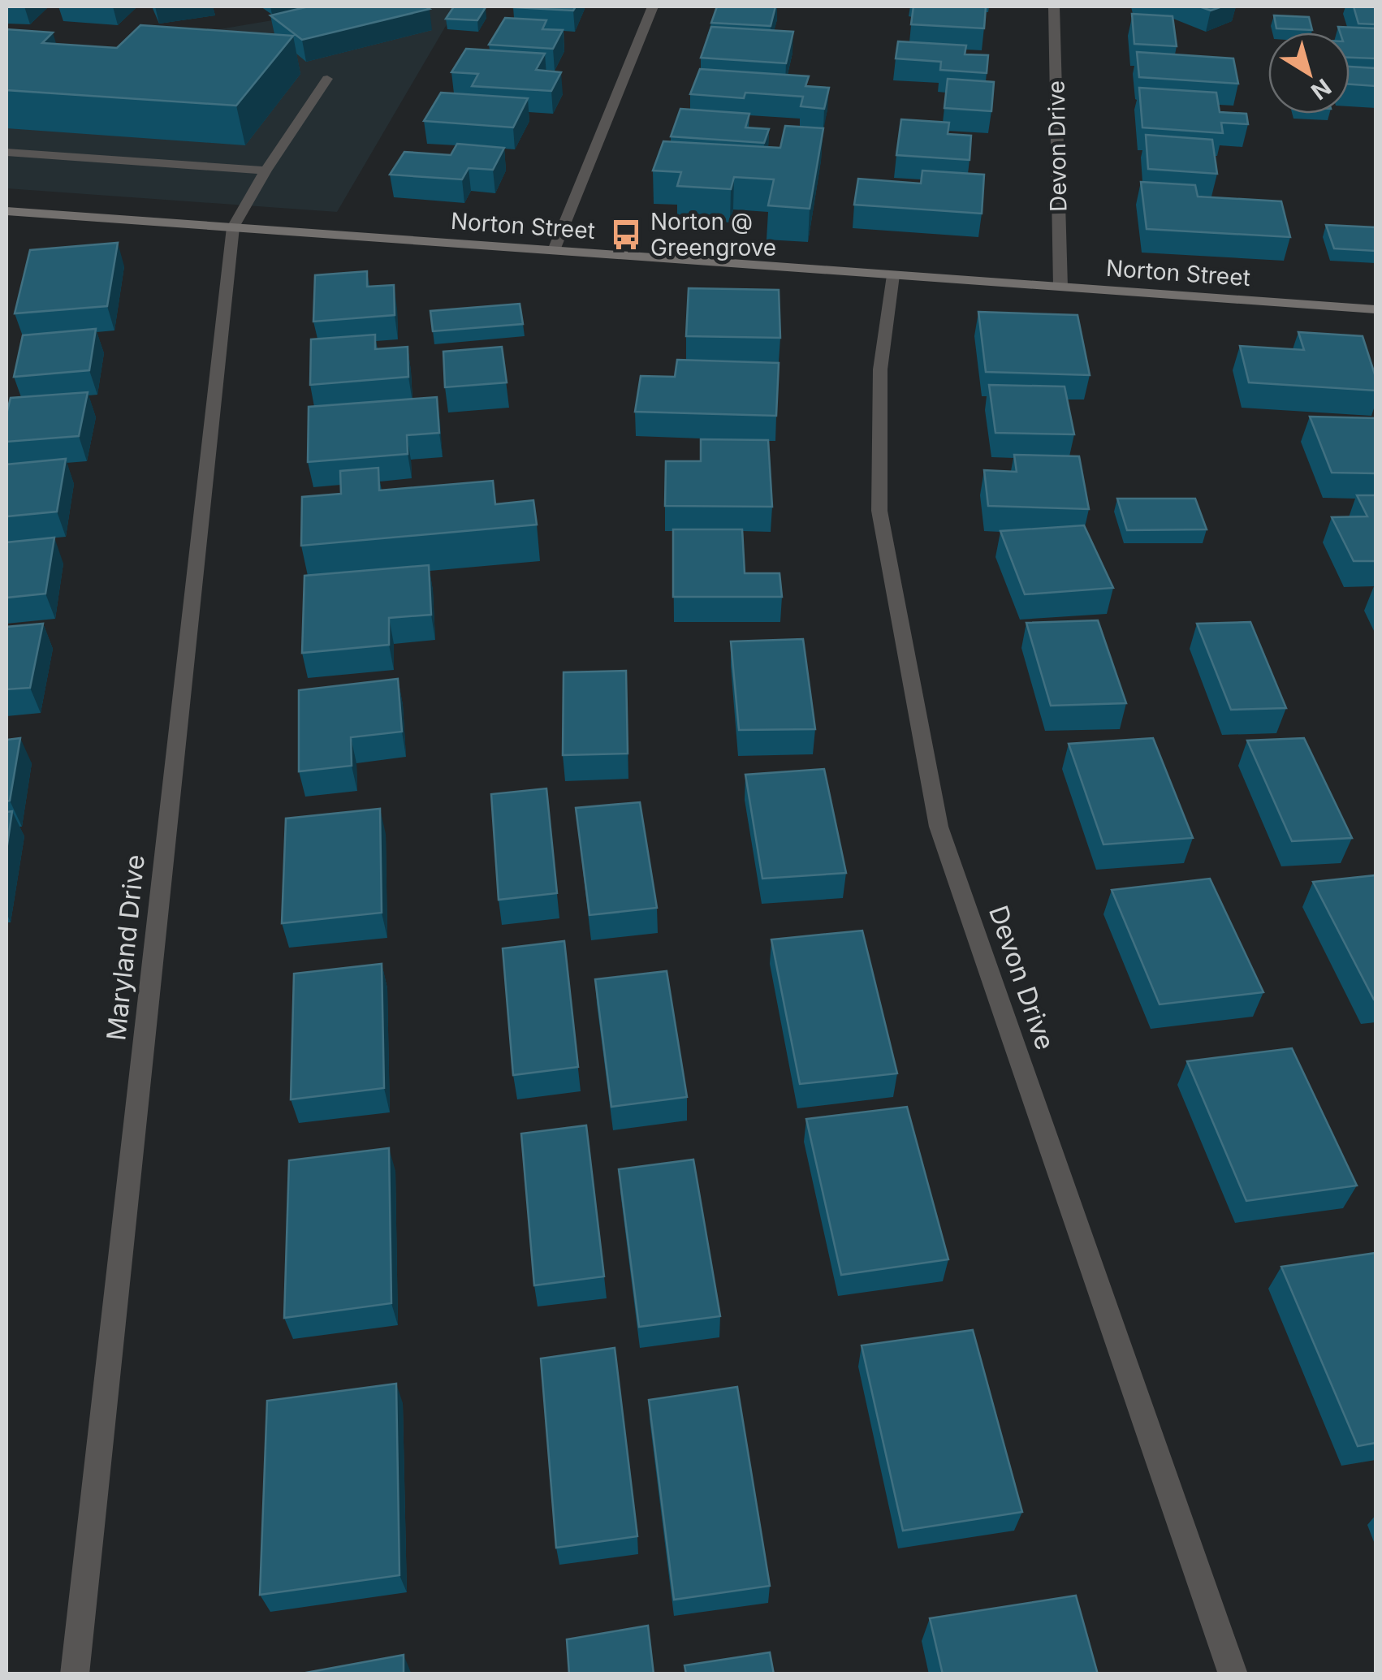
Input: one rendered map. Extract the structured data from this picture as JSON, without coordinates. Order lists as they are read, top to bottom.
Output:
{
  "streets": {
    "street": ["Devon Drive", "Norton Street", "Maryland Drive"]
  },
  "crossings": [
    ["Devon Drive", "Norton Street"],
    ["Norton Street", "Maryland Drive"]
  ],
  "places": {
    "bus stop": ["Norton @ Greengrove"]
  },
  "north": "bottom right"
}
